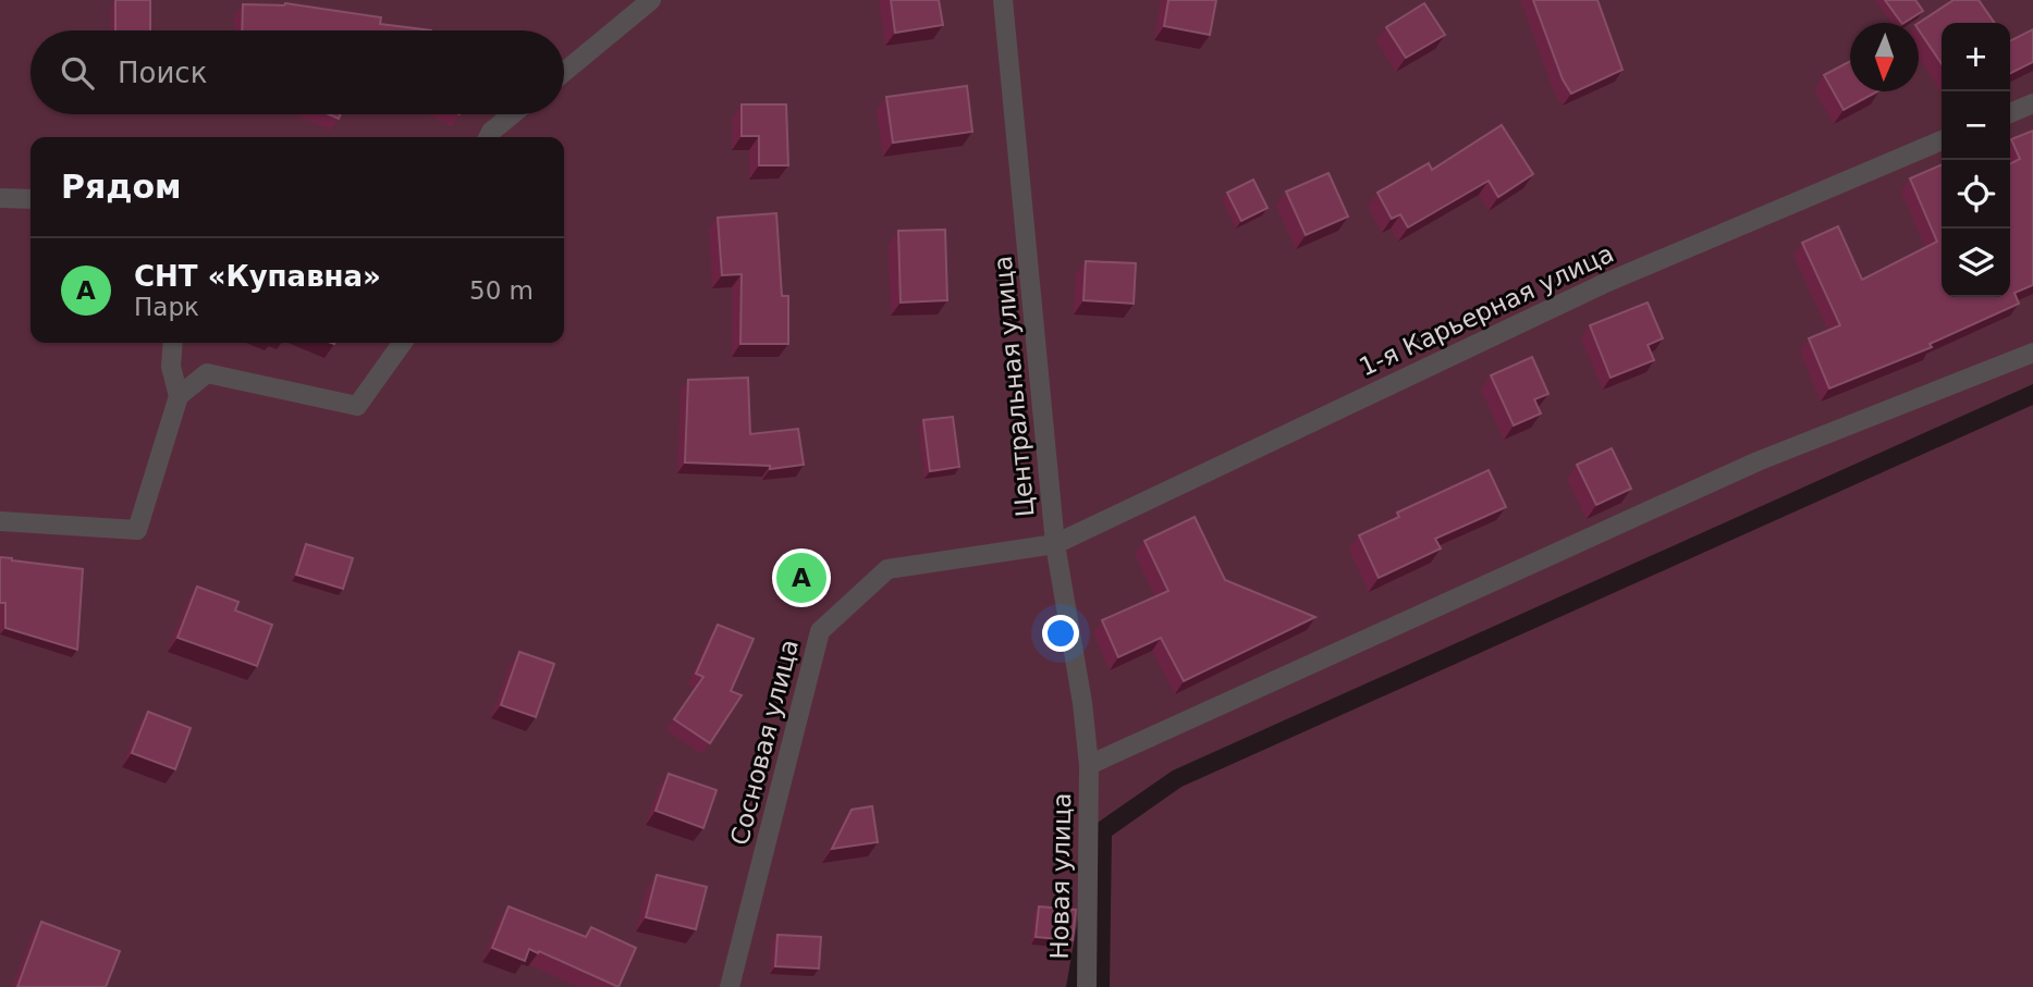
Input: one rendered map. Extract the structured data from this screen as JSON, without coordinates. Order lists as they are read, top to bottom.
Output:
{
  "streets": {
    "street": [
      "1-я Карьерная улица",
      "Центральная улица",
      "Сосновая улица",
      "Новая улица"
    ]
  },
  "crossings": [
    ["1-я Карьерная улица", "Центральная улица"],
    ["1-я Карьерная улица", "Сосновая улица"],
    ["Центральная улица", "Сосновая улица"],
    ["Центральная улица", "Новая улица"]
  ],
  "north": "bottom",
  "page": {
    "map_buttons": ["+", "−"],
    "search": "Поиск",
    "heading": "Рядом",
    "list": [
      {
        "mark": "A",
        "name": "СНТ «Купавна»",
        "note": "Парк",
        "value": "50 m"
      }
    ],
    "pins": "A"
  }
}
